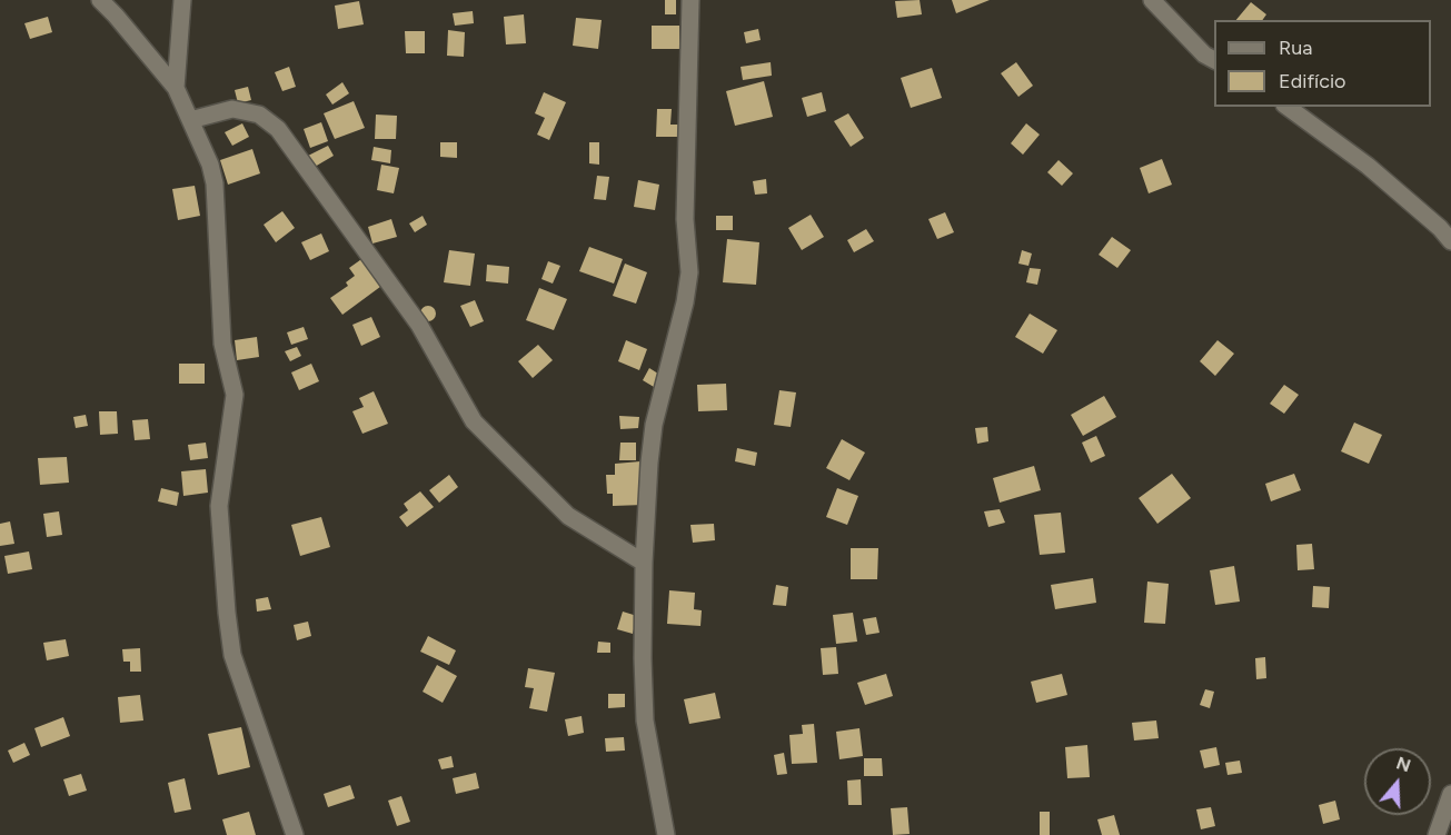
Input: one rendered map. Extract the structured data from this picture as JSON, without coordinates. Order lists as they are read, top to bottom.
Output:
{
  "legend": ["Rua", "Edifício"],
  "north": "top"
}
